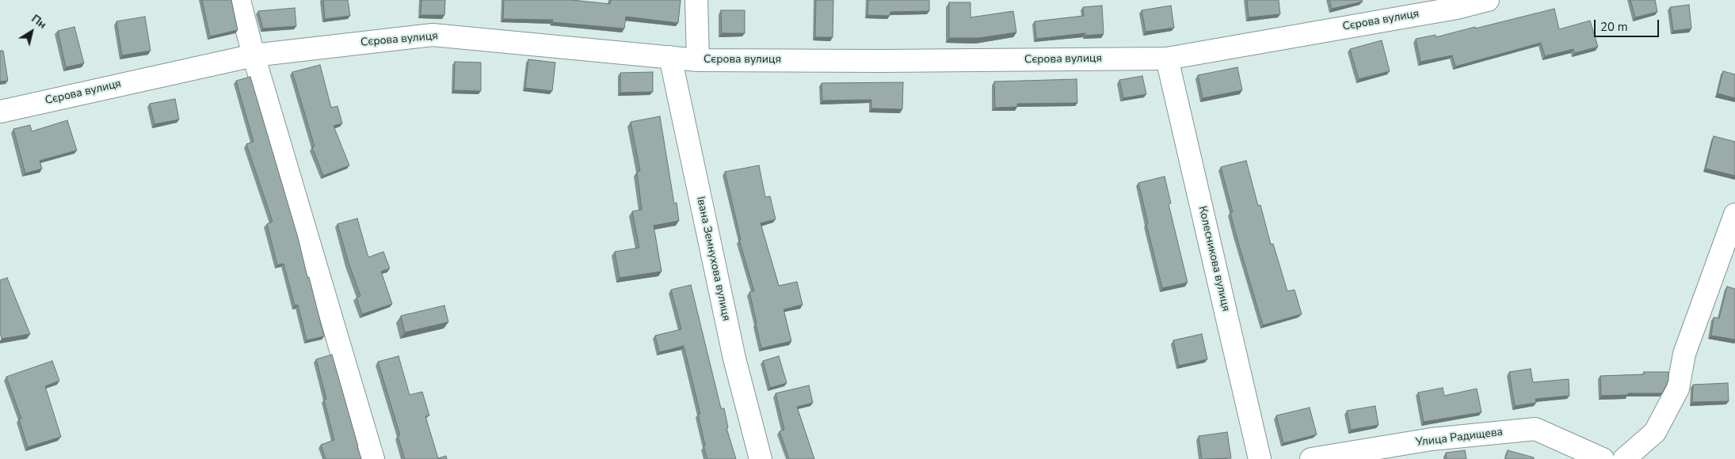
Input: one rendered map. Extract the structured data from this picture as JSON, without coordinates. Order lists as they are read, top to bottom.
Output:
{
  "streets": {
    "street": [
      "Сєрова вулиця",
      "Івана Земнухова вулиця",
      "Колесникова вулиця",
      "Улица Радищева"
    ]
  },
  "crossings": [
    ["Сєрова вулиця", "Івана Земнухова вулиця"],
    ["Сєрова вулиця", "Колесникова вулиця"]
  ],
  "scale_bar": "20 m",
  "north": "top right"
}
